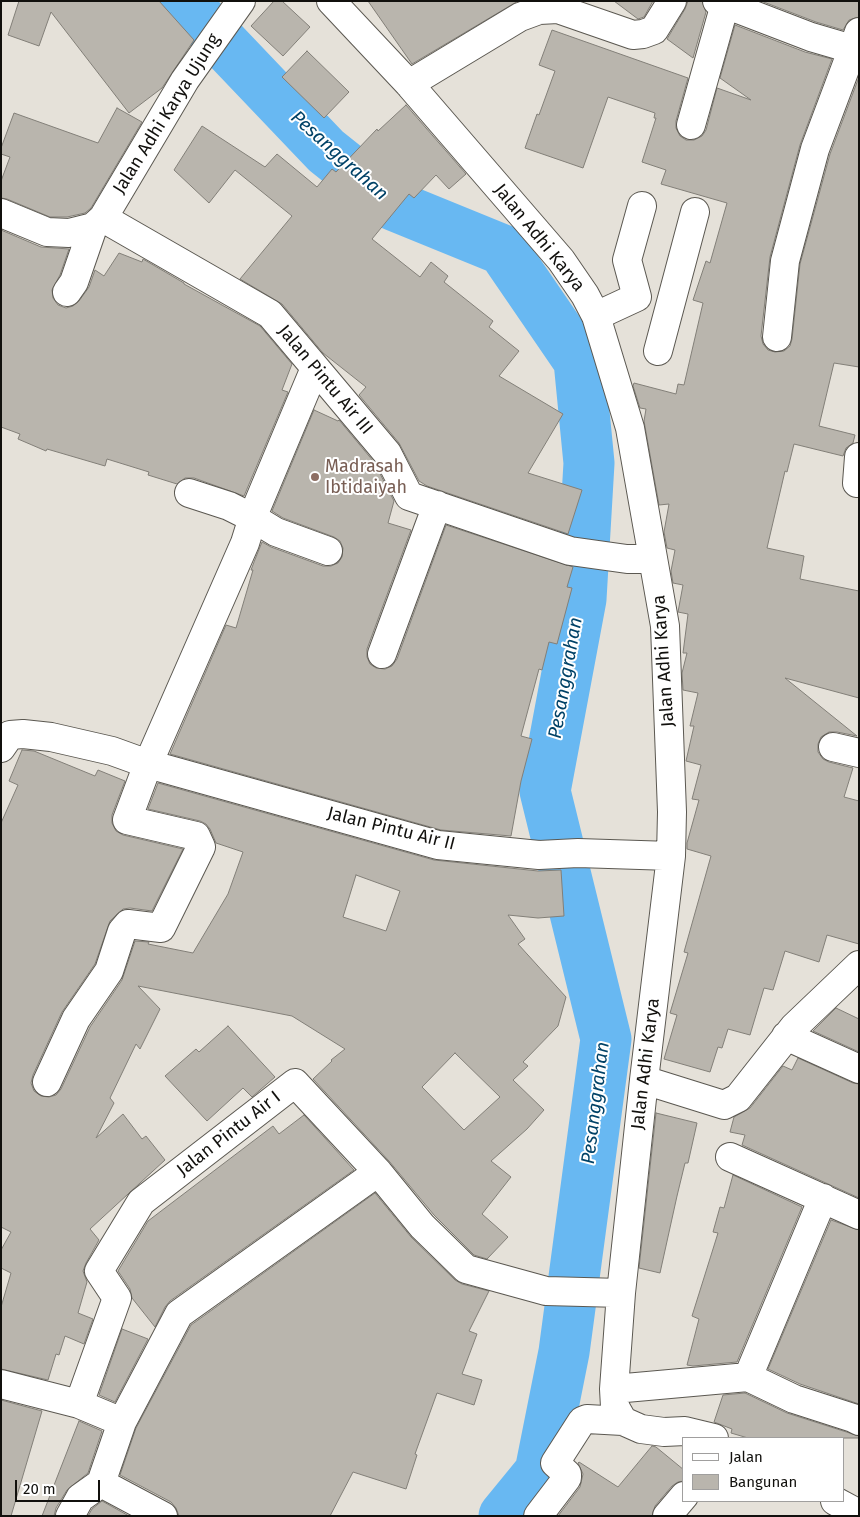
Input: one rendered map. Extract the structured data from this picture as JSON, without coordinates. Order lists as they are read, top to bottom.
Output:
{
  "streets": {
    "street": [
      "Jalan Adhi Karya Ujung",
      "Jalan Adhi Karya",
      "Jalan Pintu Air III",
      "Jalan Pintu Air II",
      "Jalan Pintu Air I"
    ]
  },
  "crossings": [
    ["Jalan Adhi Karya Ujung", "Jalan Pintu Air III"],
    ["Jalan Adhi Karya", "Jalan Pintu Air III"],
    ["Jalan Adhi Karya", "Jalan Pintu Air II"],
    ["Jalan Adhi Karya", "Jalan Pintu Air I"]
  ],
  "water": ["Pesanggrahan"],
  "places": ["Madrasah Ibtidaiyah"],
  "legend": ["Jalan", "Bangunan"],
  "scale_bar": "20 m"
}
